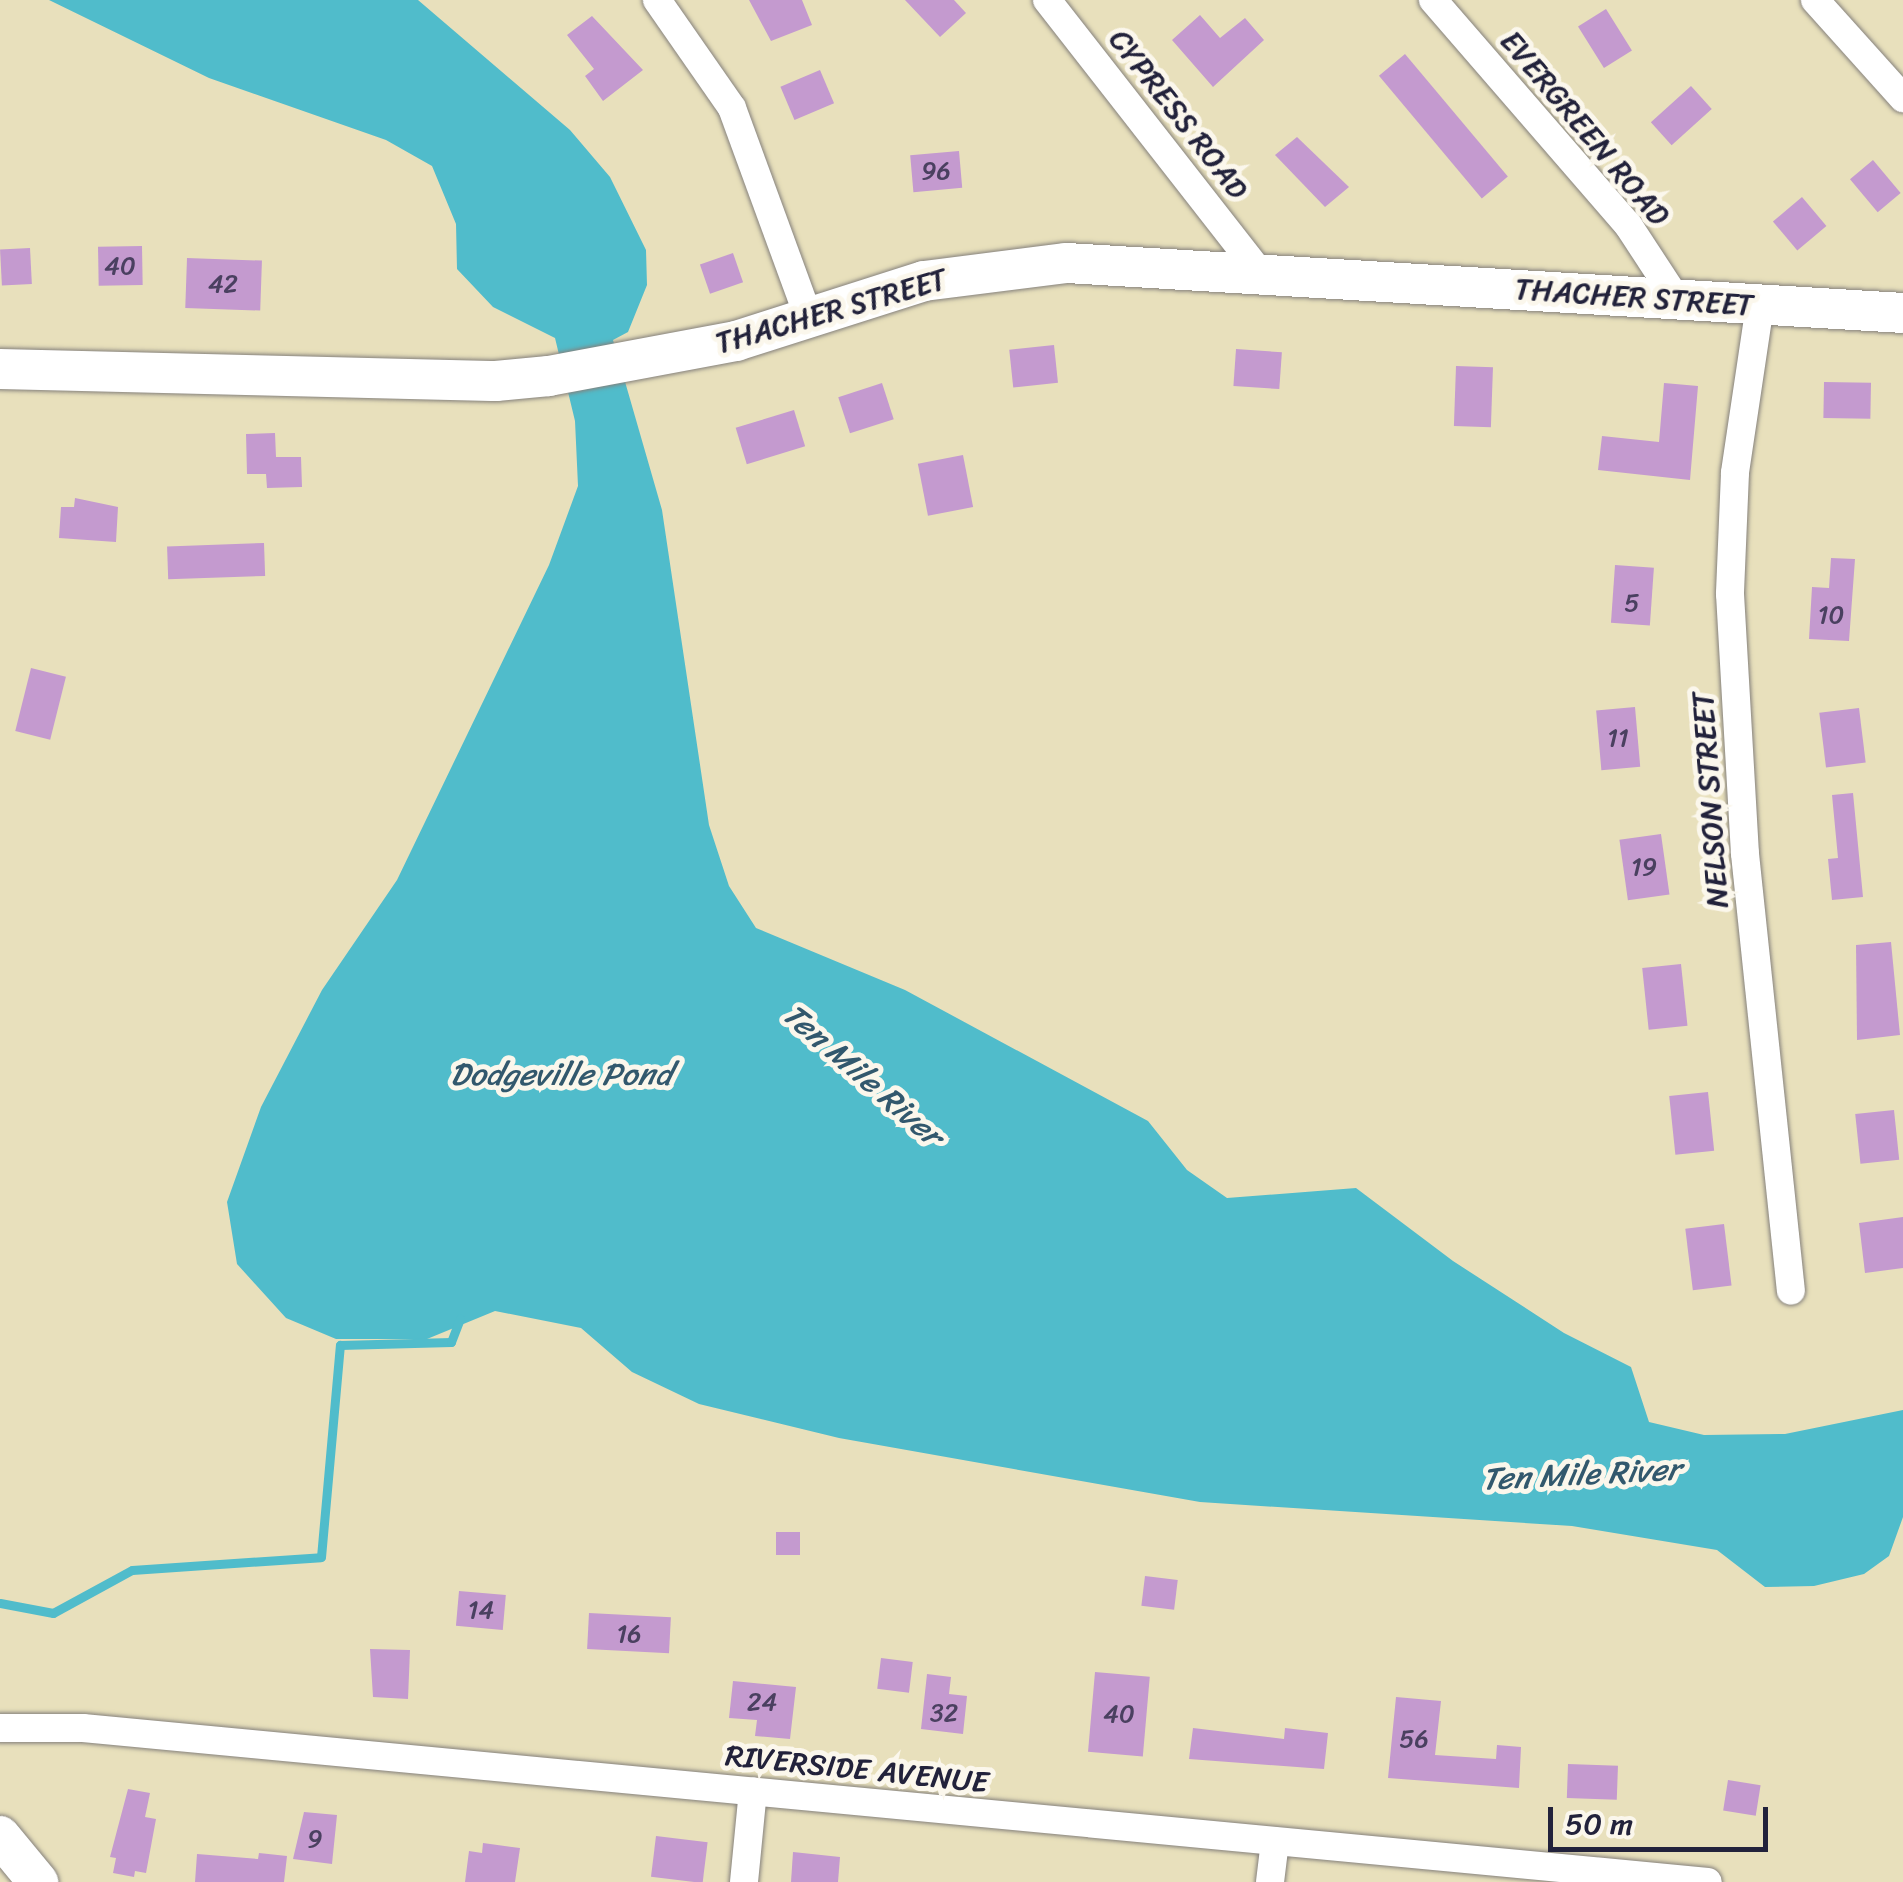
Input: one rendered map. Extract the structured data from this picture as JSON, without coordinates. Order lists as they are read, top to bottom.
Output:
{
  "streets": {
    "main road": ["THACHER STREET"],
    "street": [
      "CYPRESS ROAD",
      "EVERGREEN ROAD",
      "NELSON STREET",
      "RIVERSIDE AVENUE"
    ]
  },
  "crossings": [
    ["CYPRESS ROAD", "THACHER STREET"],
    ["EVERGREEN ROAD", "THACHER STREET"],
    ["THACHER STREET", "NELSON STREET"]
  ],
  "water": ["Dodgeville Pond", "Ten Mile River"],
  "house_numbers": [
    "96",
    "40",
    "42",
    "5",
    "10",
    "11",
    "19",
    "14",
    "16",
    "24",
    "32",
    "40",
    "56",
    "9"
  ],
  "scale_bar": "50 m"
}
